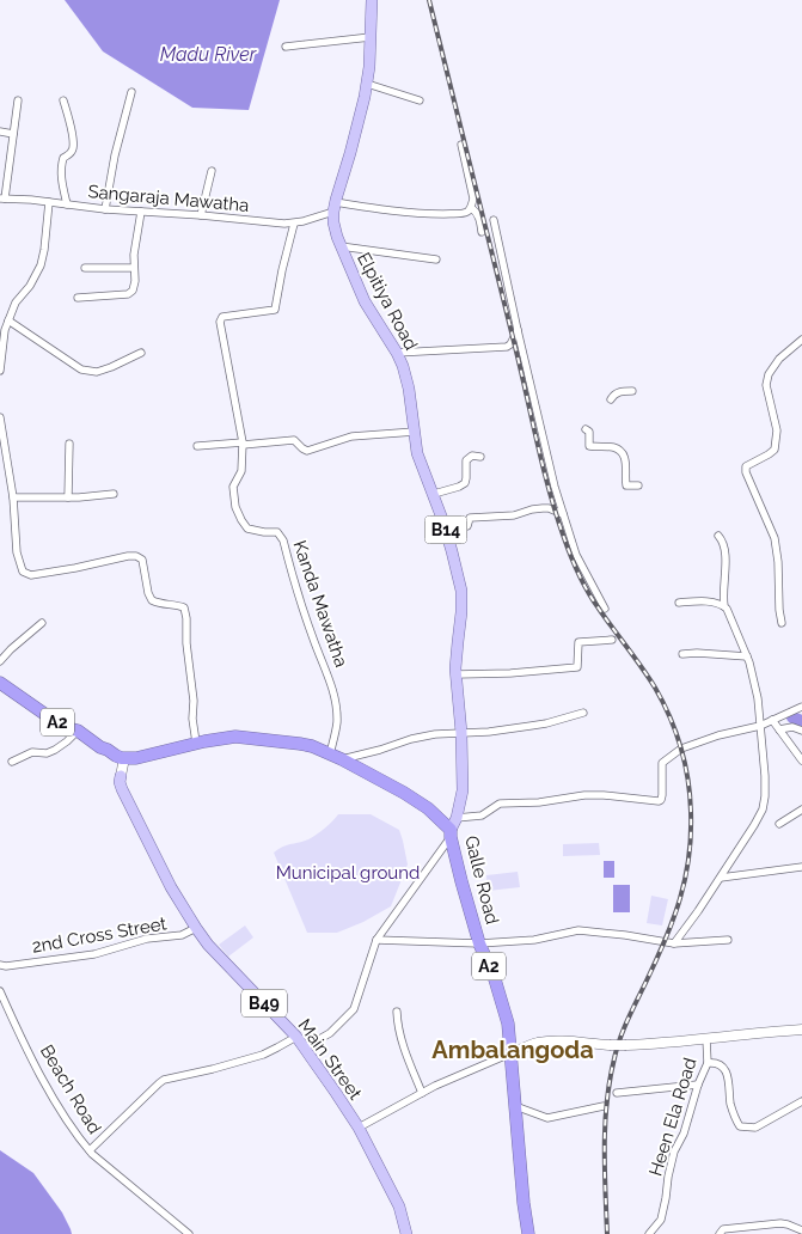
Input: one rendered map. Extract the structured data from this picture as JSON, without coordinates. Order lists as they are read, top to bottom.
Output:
{
  "streets": {
    "highway": ["A2", "Galle Road"],
    "main road": [
      "Elpitiya Road",
      "B14",
      "B49",
      "Main Street"
    ],
    "street": [
      "Sangaraja Mawatha",
      "Kanda Mawatha",
      "2nd Cross Street",
      "Beach Road",
      "Heen Ela Road"
    ]
  },
  "crossings": [
    ["Sangaraja Mawatha", "Elpitiya Road"],
    ["Sangaraja Mawatha", "Kanda Mawatha"],
    ["Elpitiya Road", "Galle Road"],
    ["Kanda Mawatha", "Galle Road"],
    ["Galle Road", "Main Street"],
    ["2nd Cross Street", "Main Street"]
  ],
  "districts": ["Ambalangoda"],
  "water": ["Madu River"],
  "parks": ["Municipal ground"]
}
